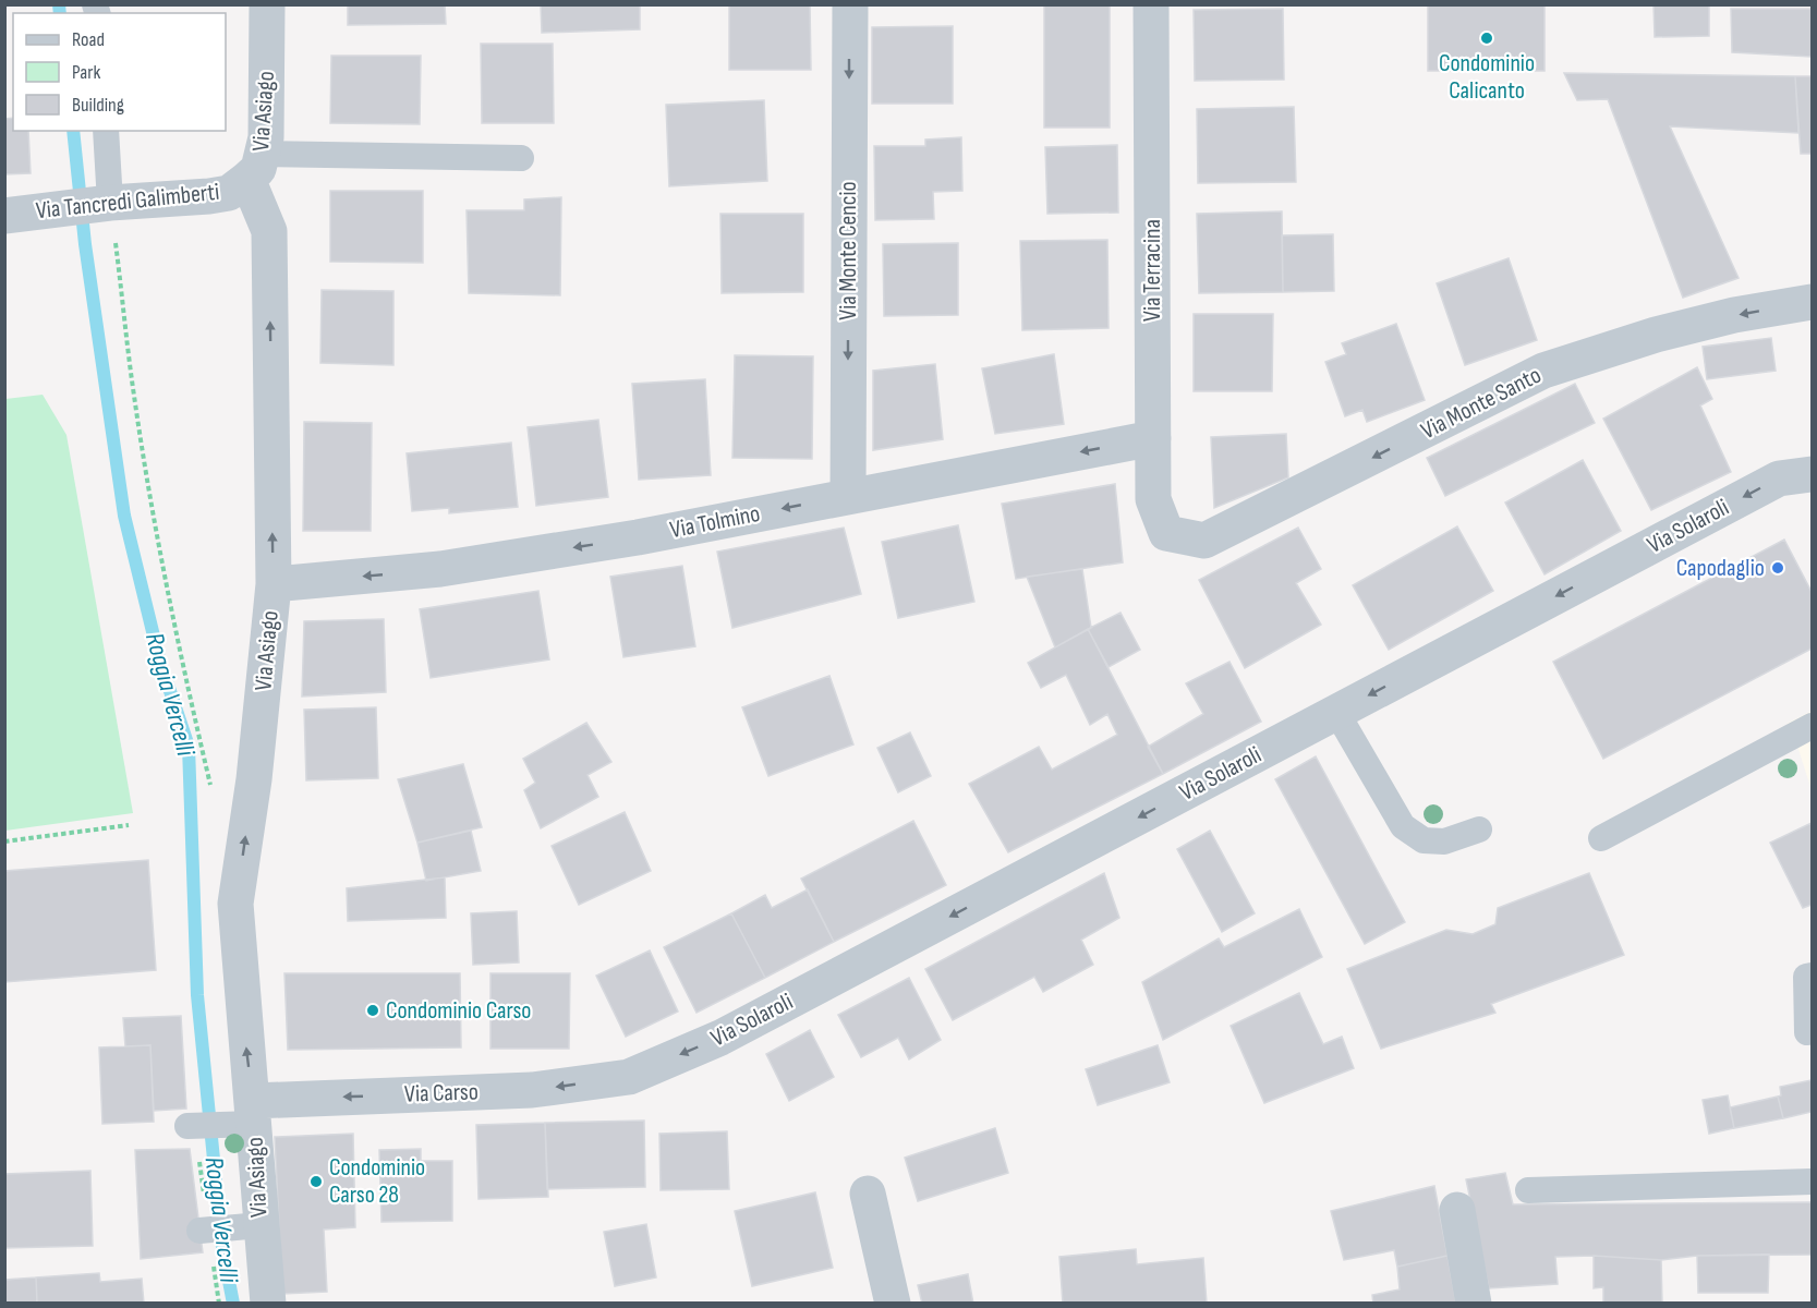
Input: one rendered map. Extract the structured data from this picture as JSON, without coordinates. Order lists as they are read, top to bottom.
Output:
{
  "streets": {
    "street": [
      "Via Asiago",
      "Via Tancredi Galimberti",
      "Via Monte Cencio",
      "Via Terracina",
      "Via Monte Santo",
      "Via Tolmino",
      "Via Solaroli",
      "Via Carso"
    ]
  },
  "crossings": [
    ["Via Asiago", "Via Tancredi Galimberti"],
    ["Via Asiago", "Via Tolmino"],
    ["Via Asiago", "Via Carso"],
    ["Via Monte Cencio", "Via Tolmino"],
    ["Via Terracina", "Via Monte Santo"],
    ["Via Terracina", "Via Tolmino"],
    ["Via Solaroli", "Via Carso"]
  ],
  "one_way": [
    "Via Asiago",
    "Via Monte Cencio",
    "Via Monte Santo",
    "Via Tolmino",
    "Via Solaroli",
    "Via Carso"
  ],
  "water": ["Roggia Vercelli"],
  "places": [
    "Condominio Calicanto",
    "Capodaglio",
    "Condominio Carso",
    "Condominio Carso 28"
  ],
  "legend": ["Road", "Park", "Building"]
}
